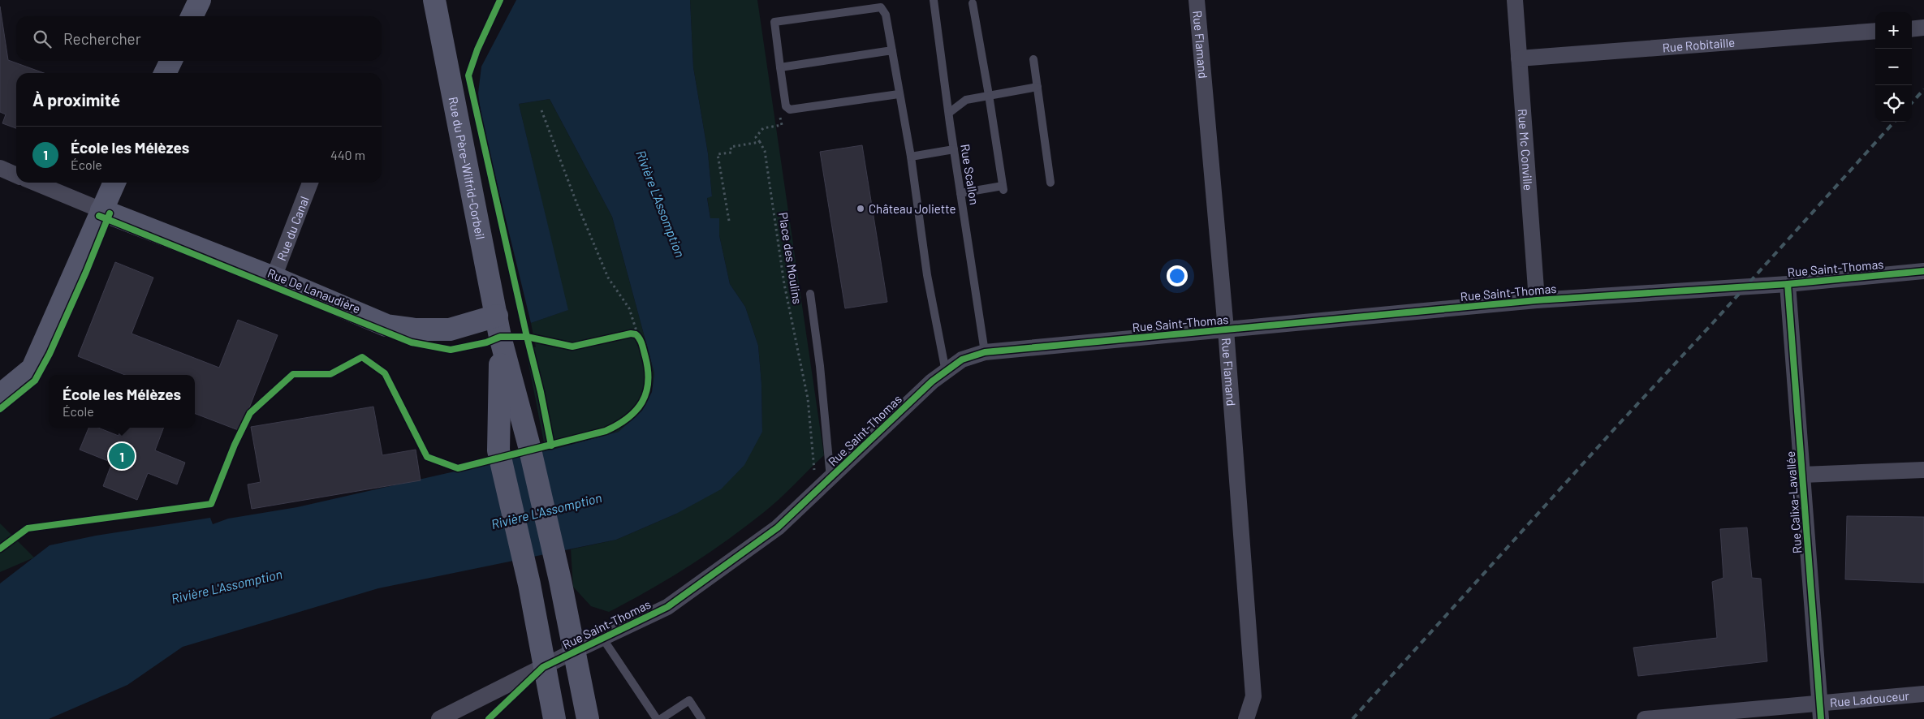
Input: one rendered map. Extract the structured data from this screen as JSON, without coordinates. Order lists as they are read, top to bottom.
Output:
{
  "streets": {
    "main road": ["Rue du Père-Wilfrid-Corbeil", "Rue De Lanaudière"],
    "street": [
      "Rue Flamand",
      "Rue Robitaille",
      "Rue Mc Conville",
      "Rue du Canal",
      "Rue Saint-Thomas",
      "Rue Calixa-Lavallée",
      "Rue Ladouceur"
    ],
    "lane": ["Rue Scallon"],
    "path": ["Place des Moulins"]
  },
  "crossings": [
    ["Rue Flamand", "Rue Saint-Thomas"],
    ["Rue Robitaille", "Rue Mc Conville"],
    ["Rue Mc Conville", "Rue Saint-Thomas"],
    ["Rue du Père-Wilfrid-Corbeil", "Rue Saint-Thomas"],
    ["Rue du Père-Wilfrid-Corbeil", "Rue De Lanaudière"],
    ["Rue Scallon", "Rue Saint-Thomas"],
    ["Rue du Canal", "Rue De Lanaudière"],
    ["Place des Moulins", "Rue Saint-Thomas"],
    ["Rue Saint-Thomas", "Rue Calixa-Lavallée"],
    ["Rue Calixa-Lavallée", "Rue Ladouceur"]
  ],
  "water": ["Rivière L'Assomption"],
  "places": ["Château Joliette"],
  "page": {
    "map_buttons": ["+", "−"],
    "search": "Rechercher",
    "heading": "À proximité",
    "list": [
      {
        "mark": "1",
        "name": "École les Mélèzes",
        "note": "École",
        "value": "440 m"
      }
    ],
    "popup": ["École les Mélèzes", "École"],
    "pins": "1"
  }
}
